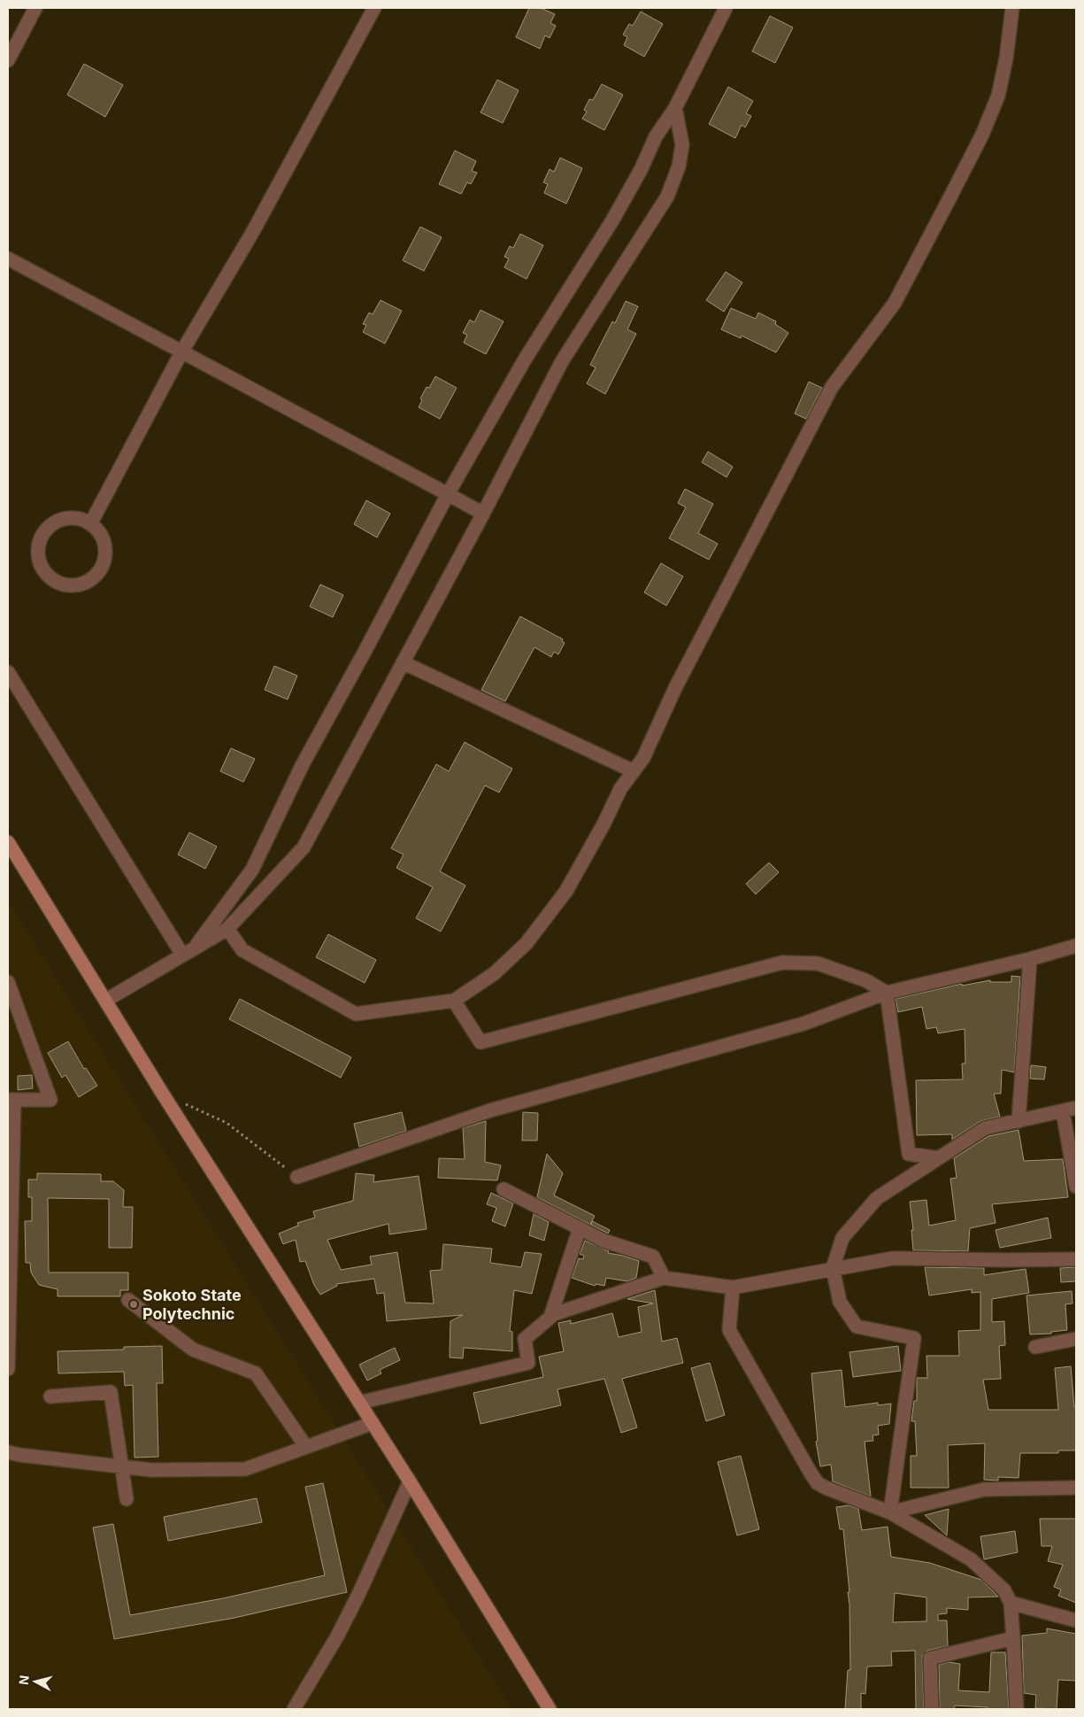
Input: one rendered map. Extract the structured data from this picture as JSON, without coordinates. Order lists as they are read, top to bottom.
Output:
{
  "places": ["Sokoto State Polytechnic"],
  "north": "left"
}
